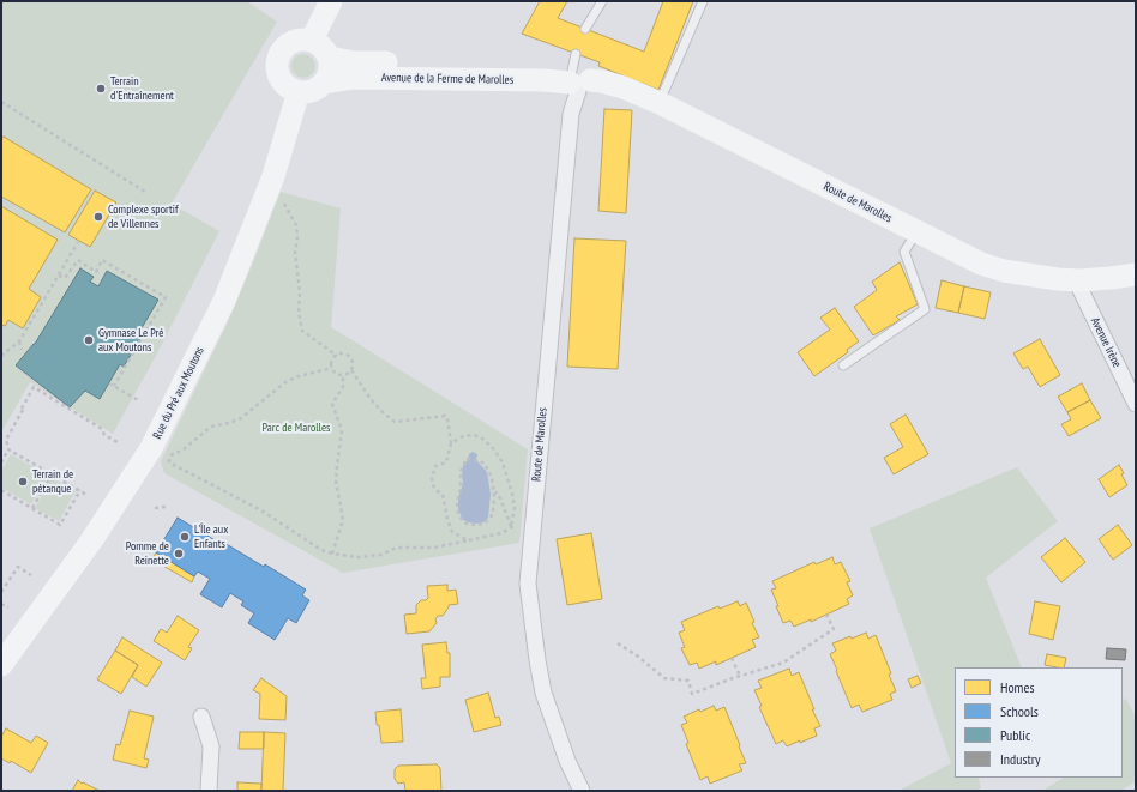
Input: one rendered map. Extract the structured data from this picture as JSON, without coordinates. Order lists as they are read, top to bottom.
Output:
{
  "streets": {
    "street": [
      "Avenue de la Ferme de Marolles",
      "Route de Marolles",
      "Avenue Irène",
      "Rue du Pré aux Moutons"
    ]
  },
  "crossings": [
    ["Avenue de la Ferme de Marolles", "Route de Marolles"],
    ["Avenue de la Ferme de Marolles", "Rue du Pré aux Moutons"],
    ["Route de Marolles", "Avenue Irène"]
  ],
  "parks": ["Parc de Marolles"],
  "places": [
    "Terrain d'Entraînement",
    "Complexe sportif de Villennes",
    "Gymnase Le Pré aux Moutons",
    "Terrain de pétanque",
    "L'Île aux Enfants",
    "Pomme de Reinette"
  ],
  "legend": [
    "Homes",
    "Schools",
    "Public",
    "Industry"
  ]
}
